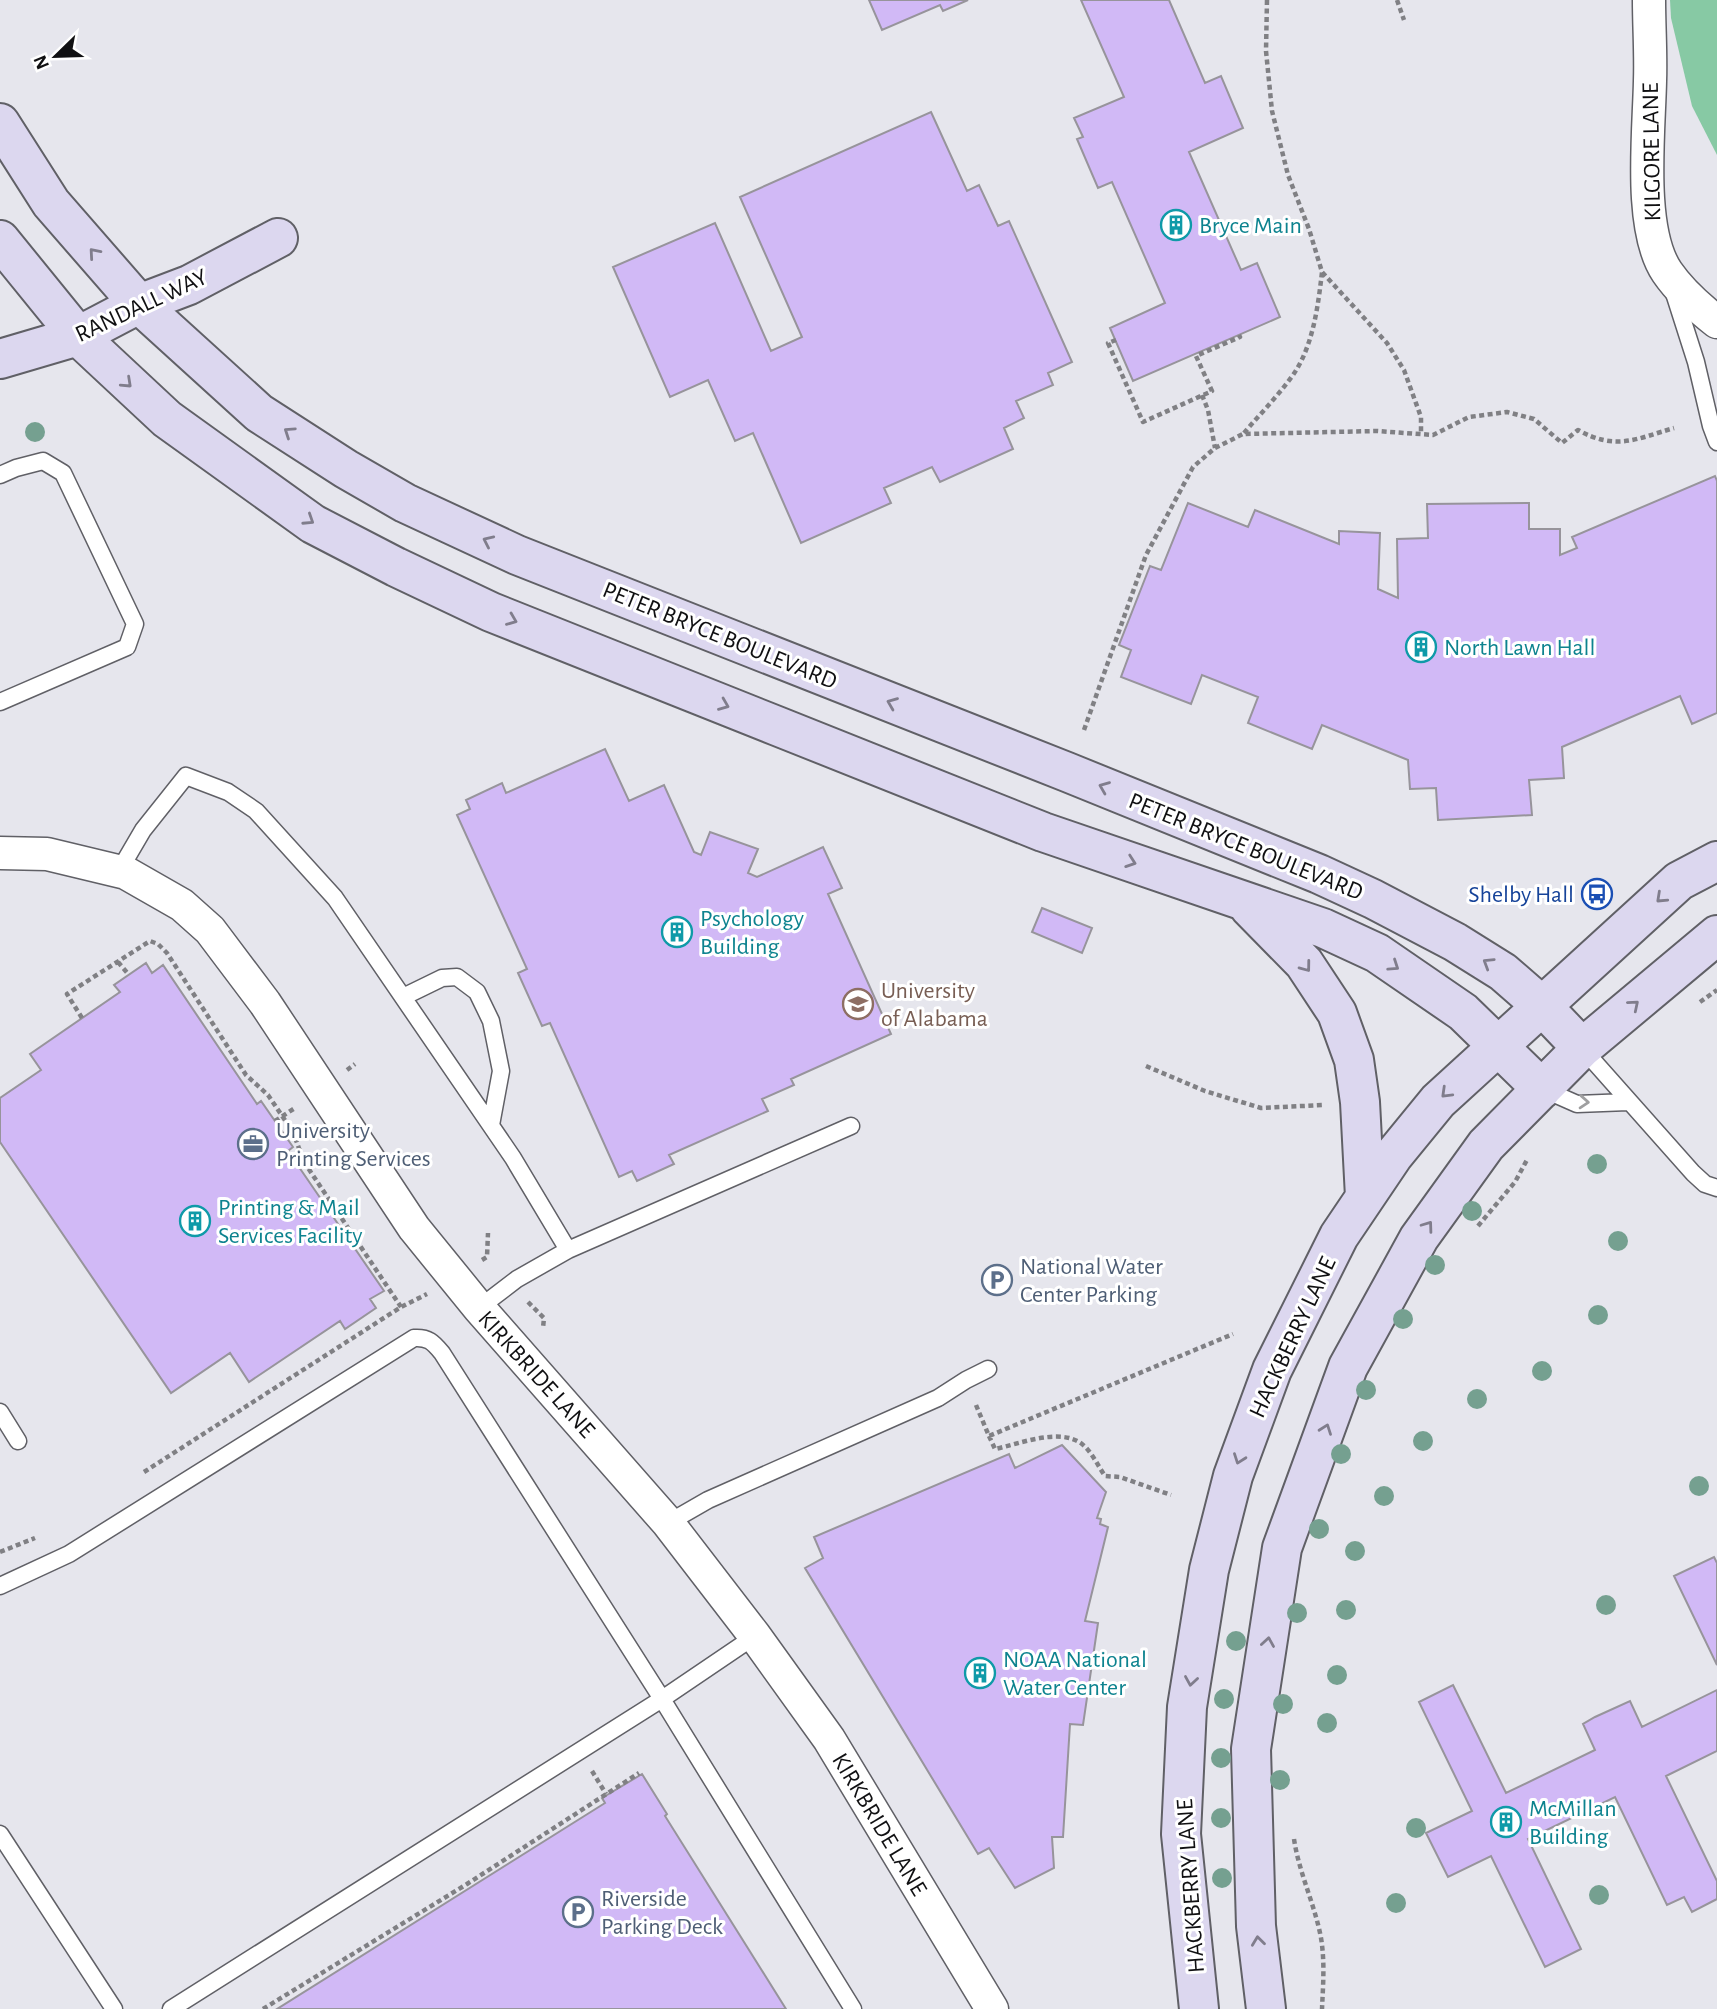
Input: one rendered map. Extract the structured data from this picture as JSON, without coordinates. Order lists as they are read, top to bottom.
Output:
{
  "streets": {
    "street": [
      "KILGORE LANE",
      "RANDALL WAY",
      "PETER BRYCE BOULEVARD",
      "HACKBERRY LANE",
      "KIRKBRIDE LANE"
    ]
  },
  "crossings": [
    ["RANDALL WAY", "PETER BRYCE BOULEVARD"],
    ["PETER BRYCE BOULEVARD", "HACKBERRY LANE"]
  ],
  "places": {
    "building": [
      "Bryce Main",
      "North Lawn Hall",
      "Psychology Building",
      "Printing & Mail Services Facility",
      "NOAA National Water Center",
      "McMillan Building"
    ],
    "bus stop": ["Shelby Hall"],
    "school or university": ["University of Alabama"],
    "office": ["University Printing Services"],
    "parking": ["National Water Center Parking", "Riverside Parking Deck"]
  },
  "north": "bottom left"
}
